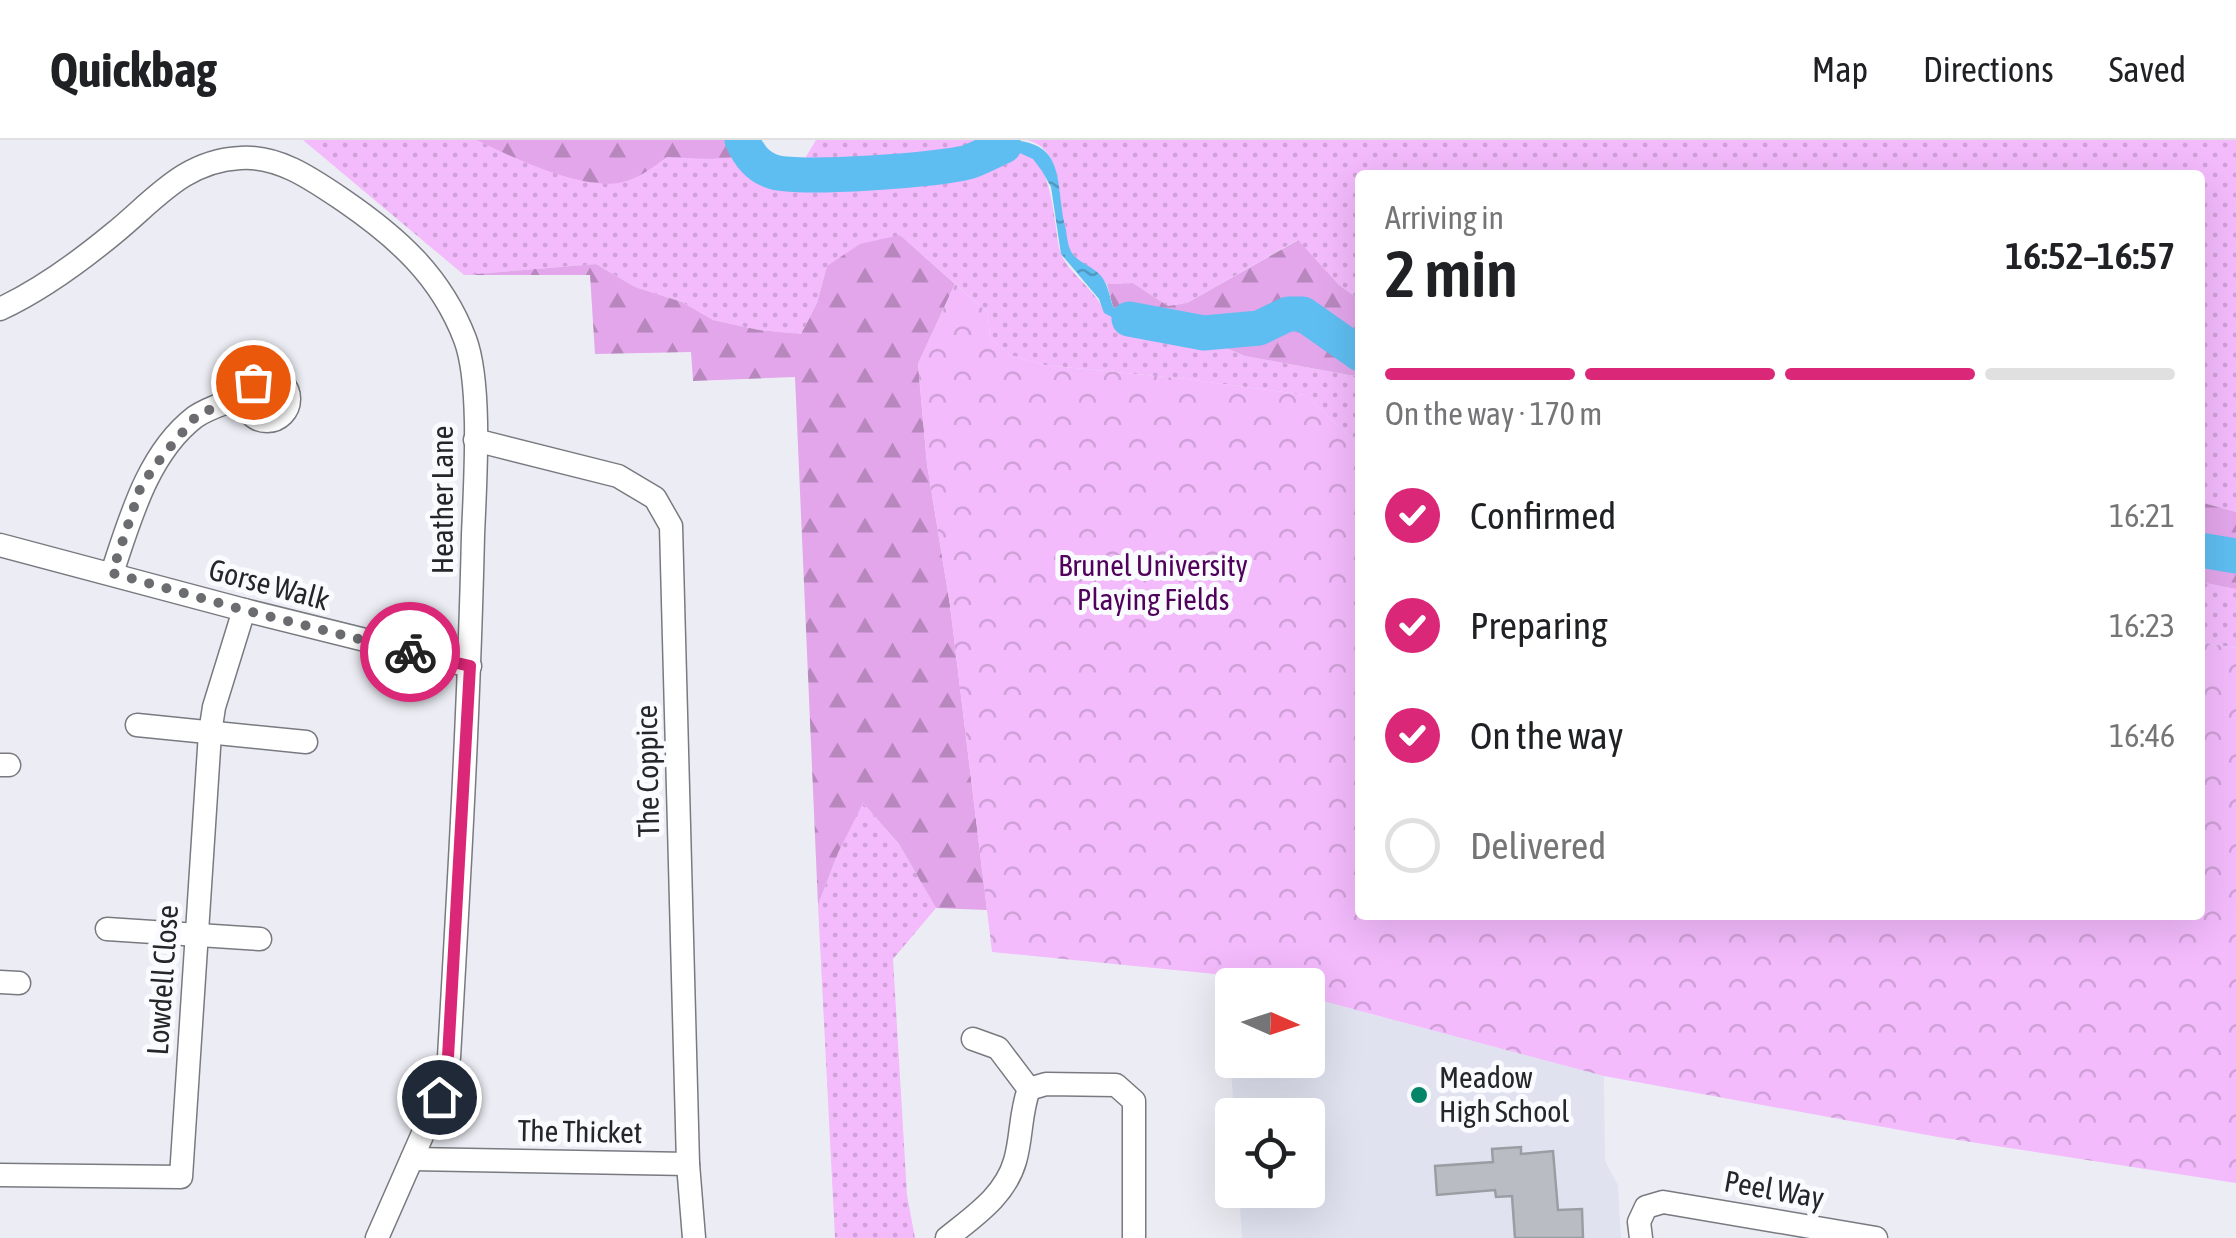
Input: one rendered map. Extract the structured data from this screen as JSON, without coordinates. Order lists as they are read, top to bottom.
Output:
{
  "streets": {
    "street": [
      "Heather Lane",
      "Gorse Walk",
      "The Coppice",
      "Lowdell Close",
      "The Thicket",
      "Peel Way"
    ]
  },
  "crossings": [
    ["Heather Lane", "Gorse Walk"],
    ["Heather Lane", "The Coppice"],
    ["Heather Lane", "The Thicket"],
    ["Gorse Walk", "Lowdell Close"],
    ["The Coppice", "The Thicket"]
  ],
  "parks": ["Brunel University Playing Fields"],
  "places": ["Meadow High School"],
  "north": "right",
  "page": {
    "header": "Quickbag",
    "nav": ["Map", "Directions", "Saved"],
    "heading": ["2 min", "Arriving in", "16:52–16:57"],
    "bar": "On the way · 170 m",
    "list": [
      ["Confirmed", "16:21"],
      ["Preparing", "16:23"],
      ["On the way", "16:46"],
      "Delivered"
    ]
  }
}
